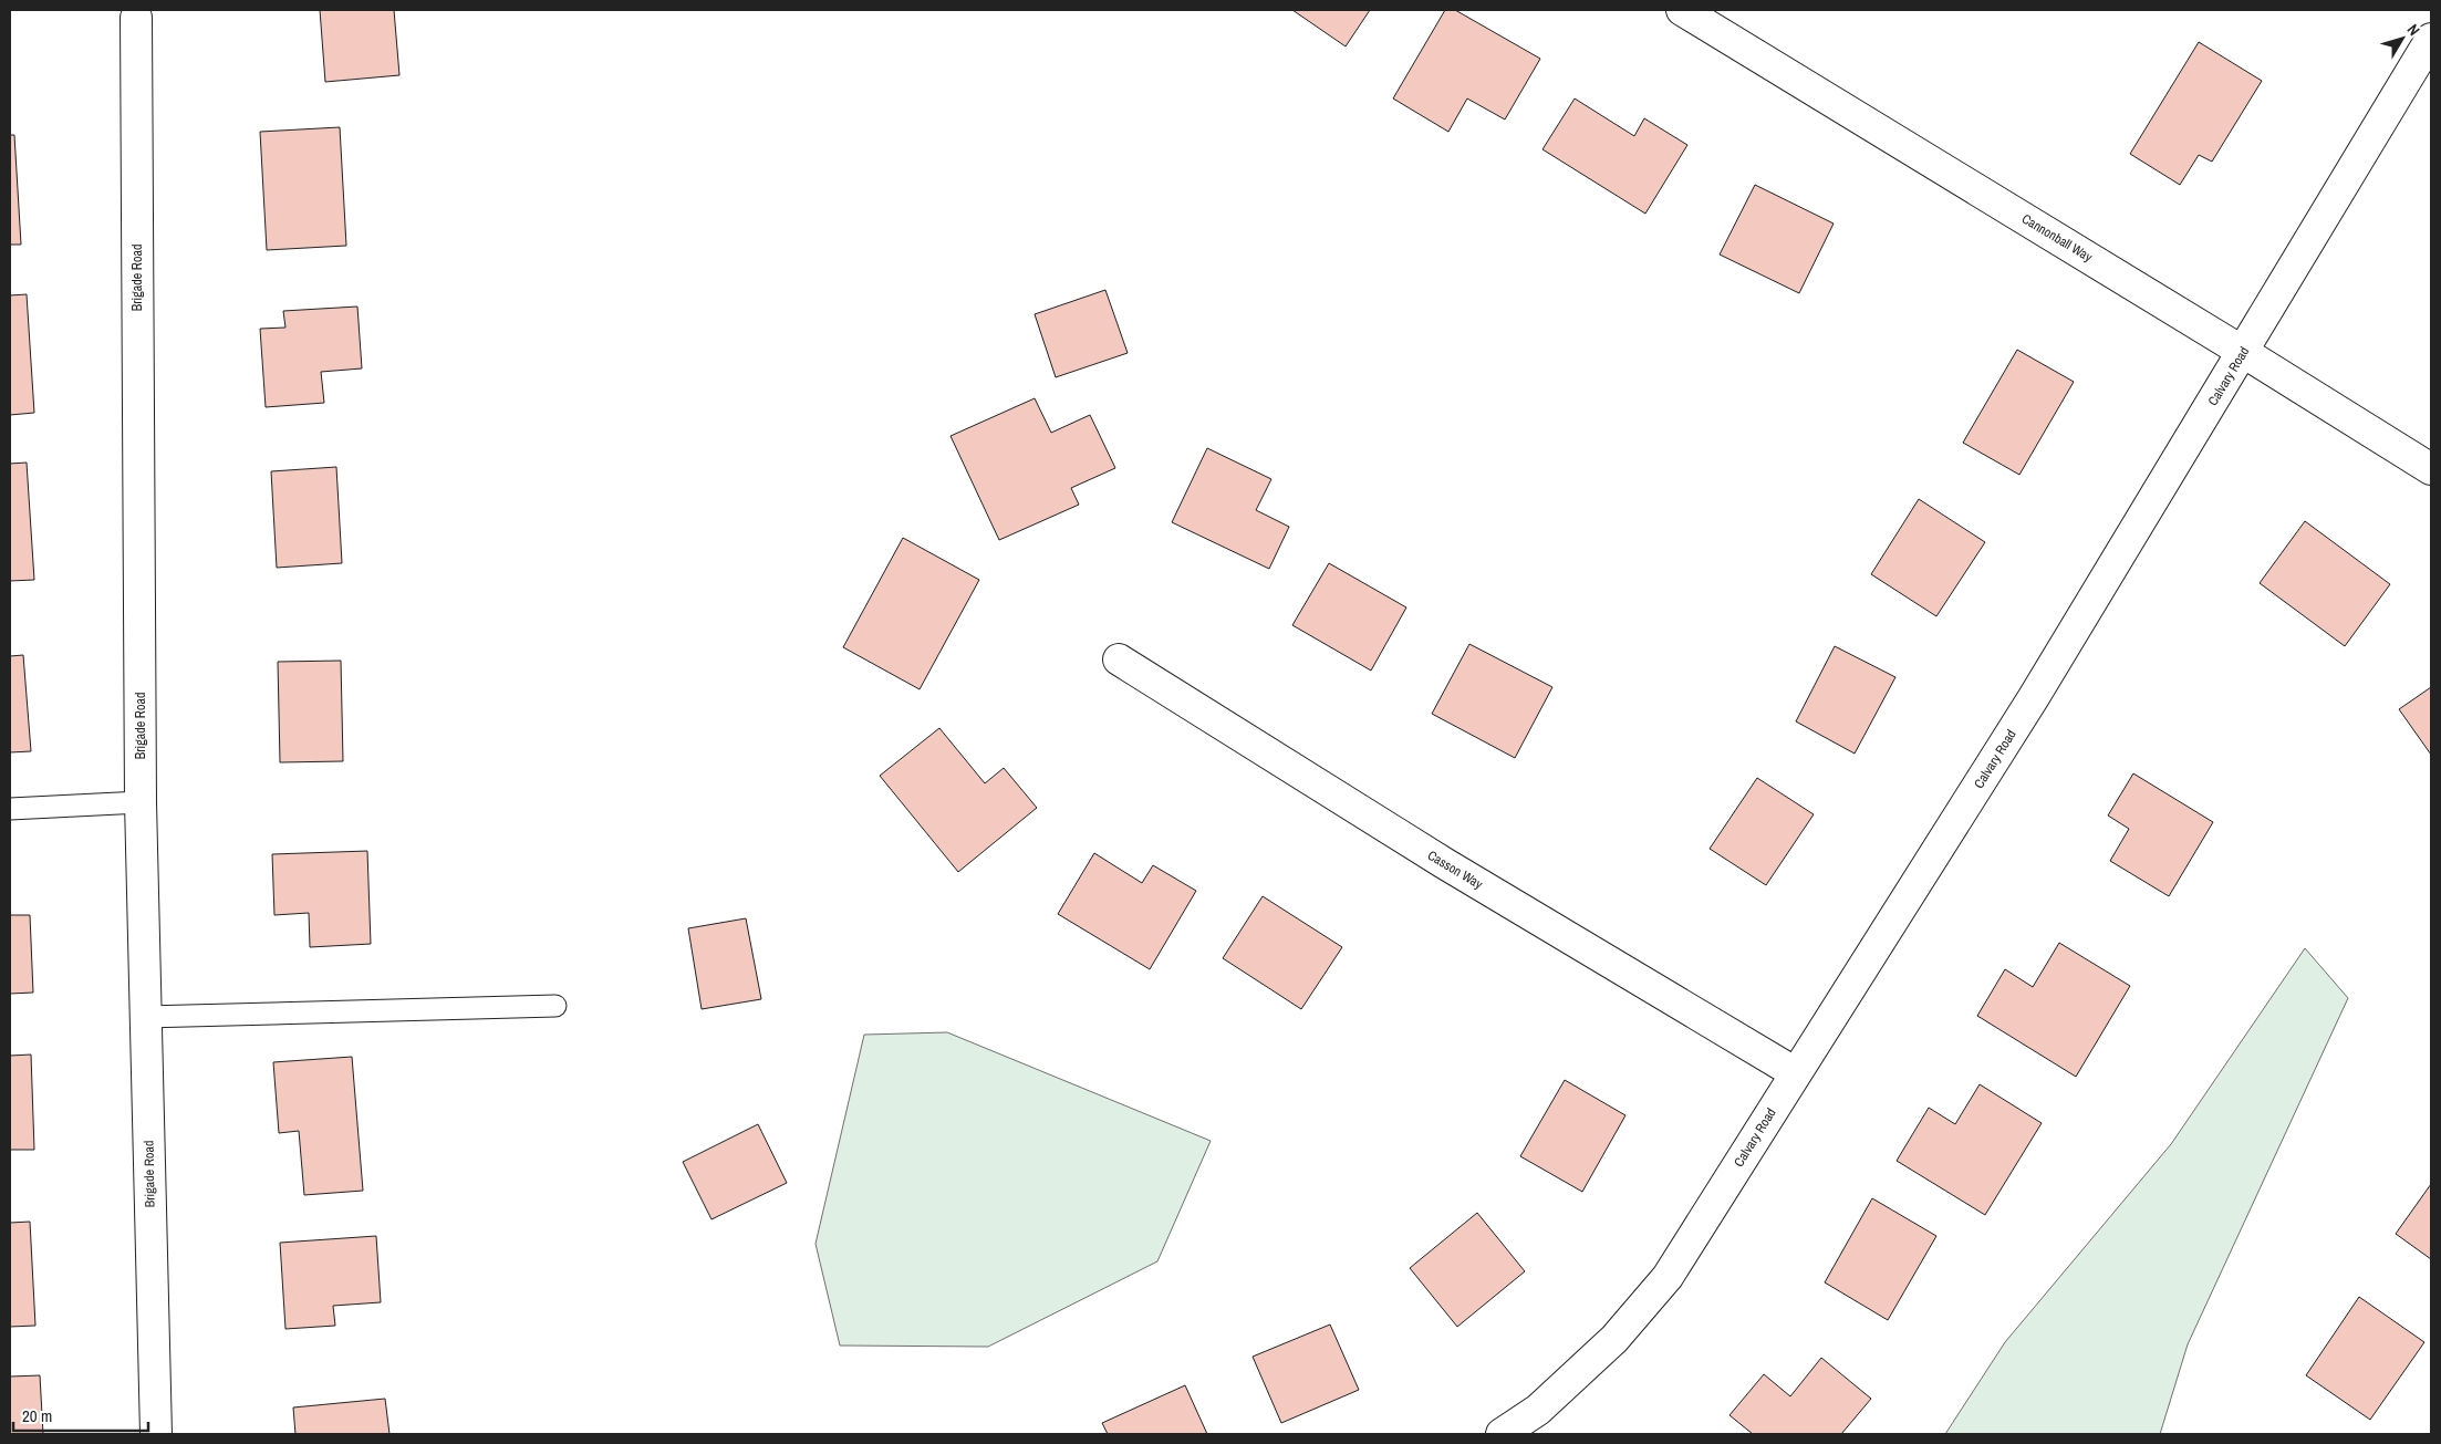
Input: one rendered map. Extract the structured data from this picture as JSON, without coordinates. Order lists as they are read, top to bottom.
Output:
{
  "streets": {
    "street": [
      "Cannonball Way",
      "Brigade Road",
      "Calvary Road",
      "Casson Way"
    ]
  },
  "crossings": [
    ["Cannonball Way", "Calvary Road"],
    ["Calvary Road", "Casson Way"]
  ],
  "scale_bar": "20 m",
  "north": "top right"
}
